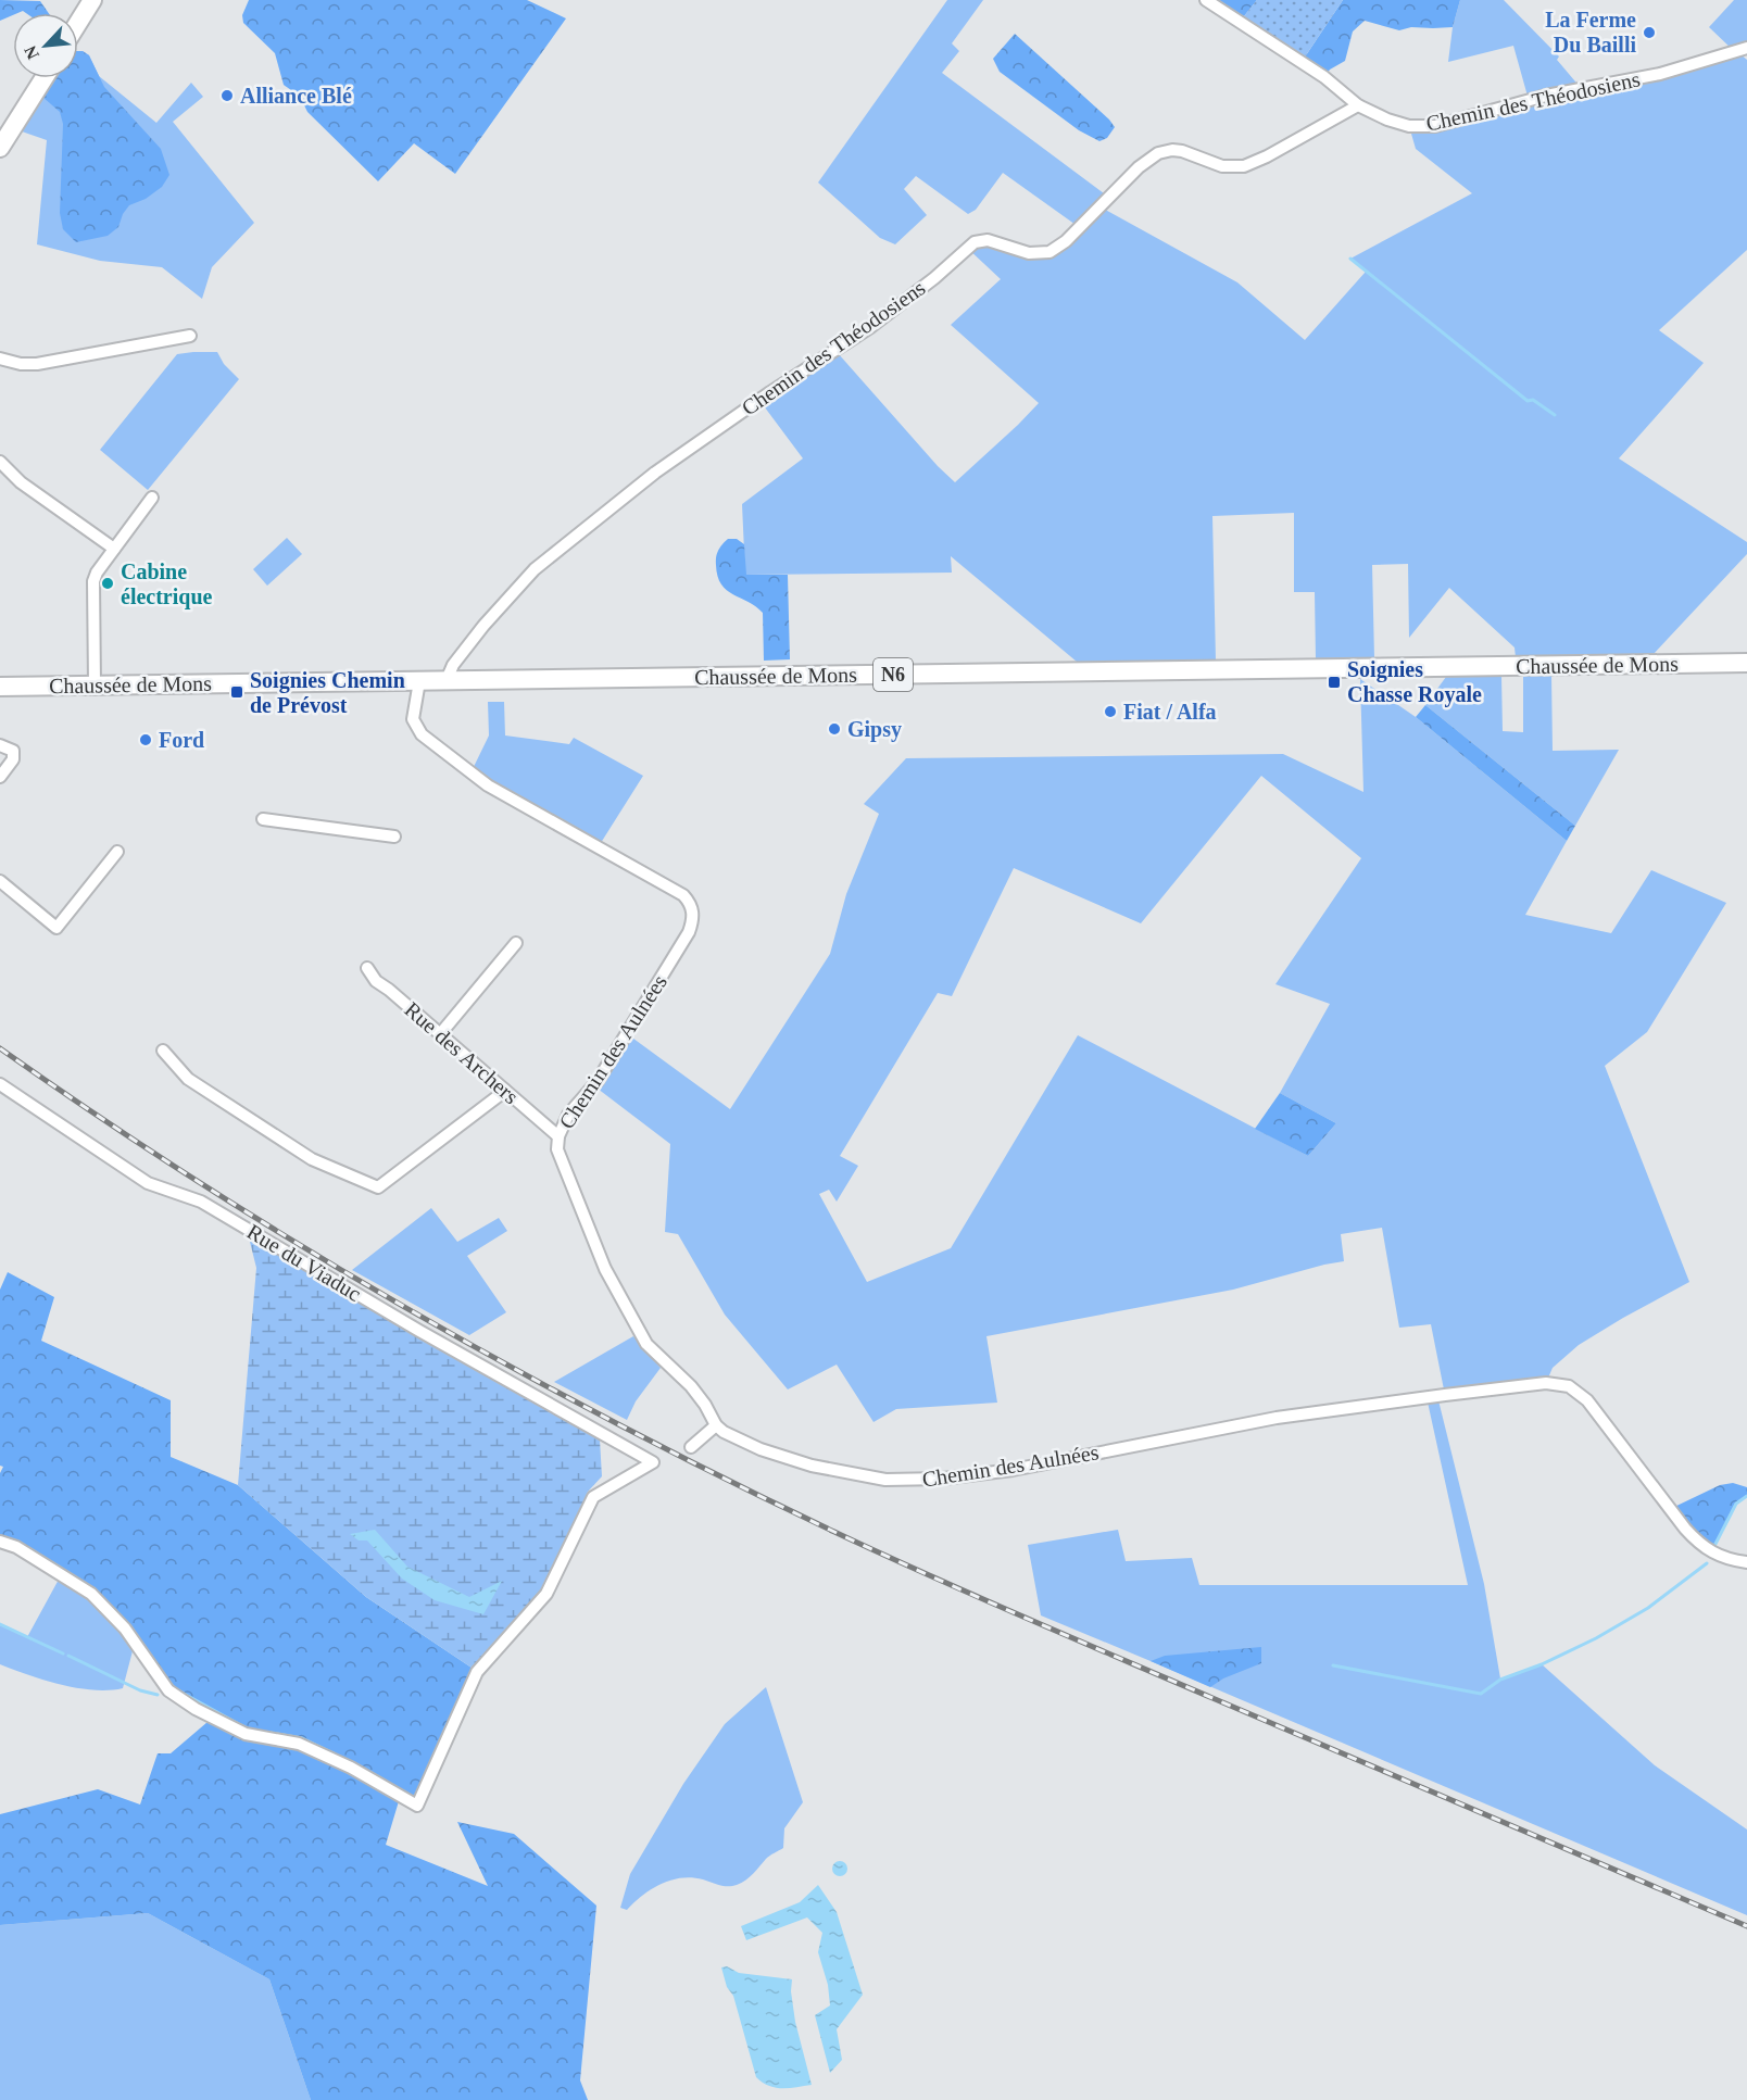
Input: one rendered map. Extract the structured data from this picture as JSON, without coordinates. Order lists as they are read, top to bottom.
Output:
{
  "streets": {
    "main road": ["Chaussée de Mons", "N6"],
    "street": [
      "Chemin des Théodosiens",
      "Chemin des Aulnées",
      "Rue des Archers",
      "Rue du Viaduc"
    ]
  },
  "crossings": [
    ["Chemin des Théodosiens", "Chaussée de Mons"],
    ["Chaussée de Mons", "Chemin des Aulnées"],
    ["Chemin des Aulnées", "Rue des Archers"]
  ],
  "places": {
    "other": [
      "La Ferme Du Bailli",
      "Alliance Blé",
      "Cabine électrique",
      "Fiat / Alfa",
      "Gipsy",
      "Ford"
    ],
    "transit": ["Soignies Chasse Royale", "Soignies Chemin de Prévost"]
  },
  "north": "bottom left"
}
